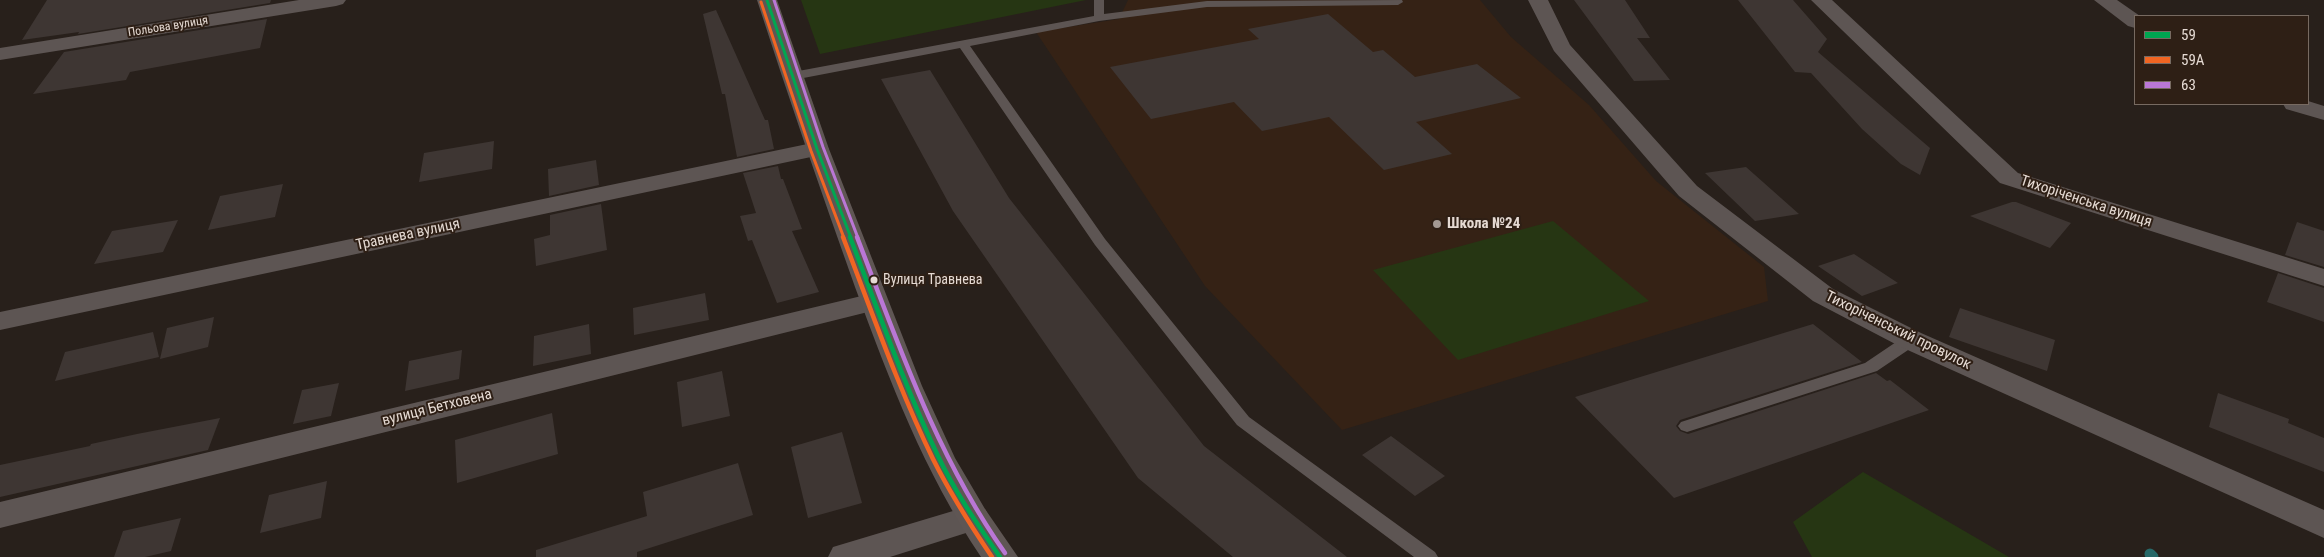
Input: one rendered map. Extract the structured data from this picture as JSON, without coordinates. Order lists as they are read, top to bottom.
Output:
{
  "streets": {
    "street": [
      "Польова вулиця",
      "Тихоріченська вулиця",
      "Травнева вулиця",
      "Тихоріченський провулок",
      "вулиця Бетховена"
    ]
  },
  "places": ["Школа №24", "Вулиця Травнева"],
  "lines": ["transit line 59", "transit line 63", "transit line 59А"],
  "legend": ["59", "59А", "63"]
}
